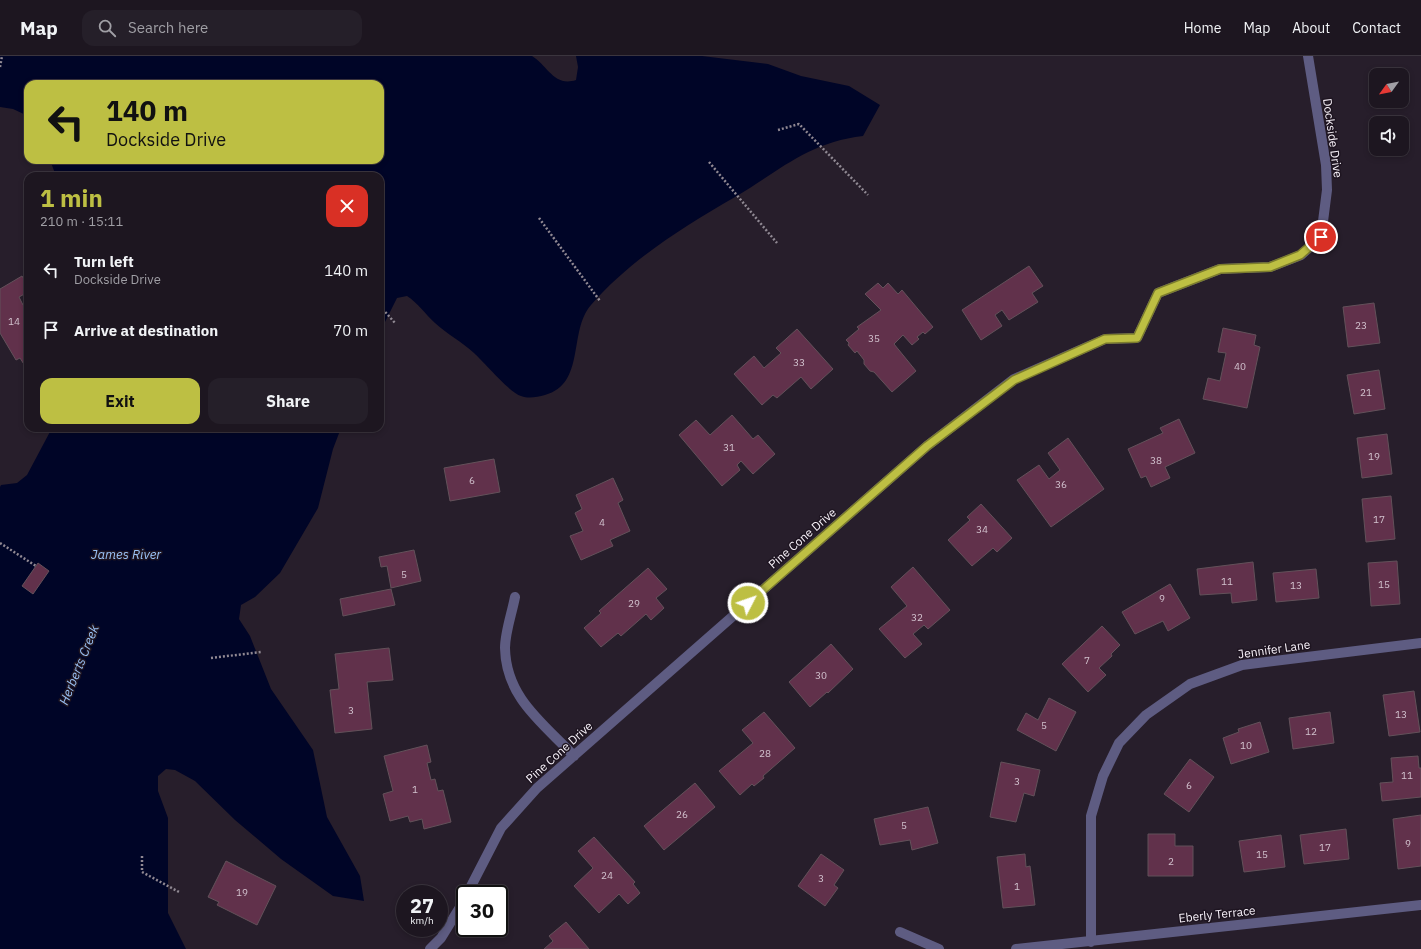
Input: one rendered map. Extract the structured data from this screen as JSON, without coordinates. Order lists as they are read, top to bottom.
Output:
{
  "streets": {
    "street": [
      "Dockside Drive",
      "Pine Cone Drive",
      "Jennifer Lane",
      "Eberly Terrace"
    ]
  },
  "crossings": [
    ["Dockside Drive", "Pine Cone Drive"],
    ["Jennifer Lane", "Eberly Terrace"]
  ],
  "water": ["James River", "Herberts Creek"],
  "house_numbers": [
    "14",
    "23",
    "35",
    "33",
    "40",
    "21",
    "31",
    "19",
    "38",
    "6",
    "36",
    "17",
    "4",
    "34",
    "5",
    "11",
    "15",
    "13",
    "9",
    "29",
    "32",
    "7",
    "30",
    "3",
    "13",
    "5",
    "12",
    "10",
    "28",
    "11",
    "3",
    "6",
    "1",
    "26",
    "5",
    "9",
    "17",
    "15",
    "2",
    "24",
    "3",
    "1",
    "19"
  ],
  "north": "bottom left",
  "page": {
    "header": "Map",
    "search": "Search here",
    "nav": [
      "Home",
      "Map",
      "About",
      "Contact"
    ],
    "turn": ["140 m", "Dockside Drive"],
    "heading": ["1 min", "210 m · 15:11"],
    "list": [
      {
        "name": "Turn left",
        "note": "Dockside Drive",
        "value": "140 m"
      },
      {
        "name": "Arrive at destination",
        "value": "70 m"
      }
    ],
    "buttons": ["Exit", "Share"],
    "speed": "27 km/h",
    "limit": "30"
  }
}
